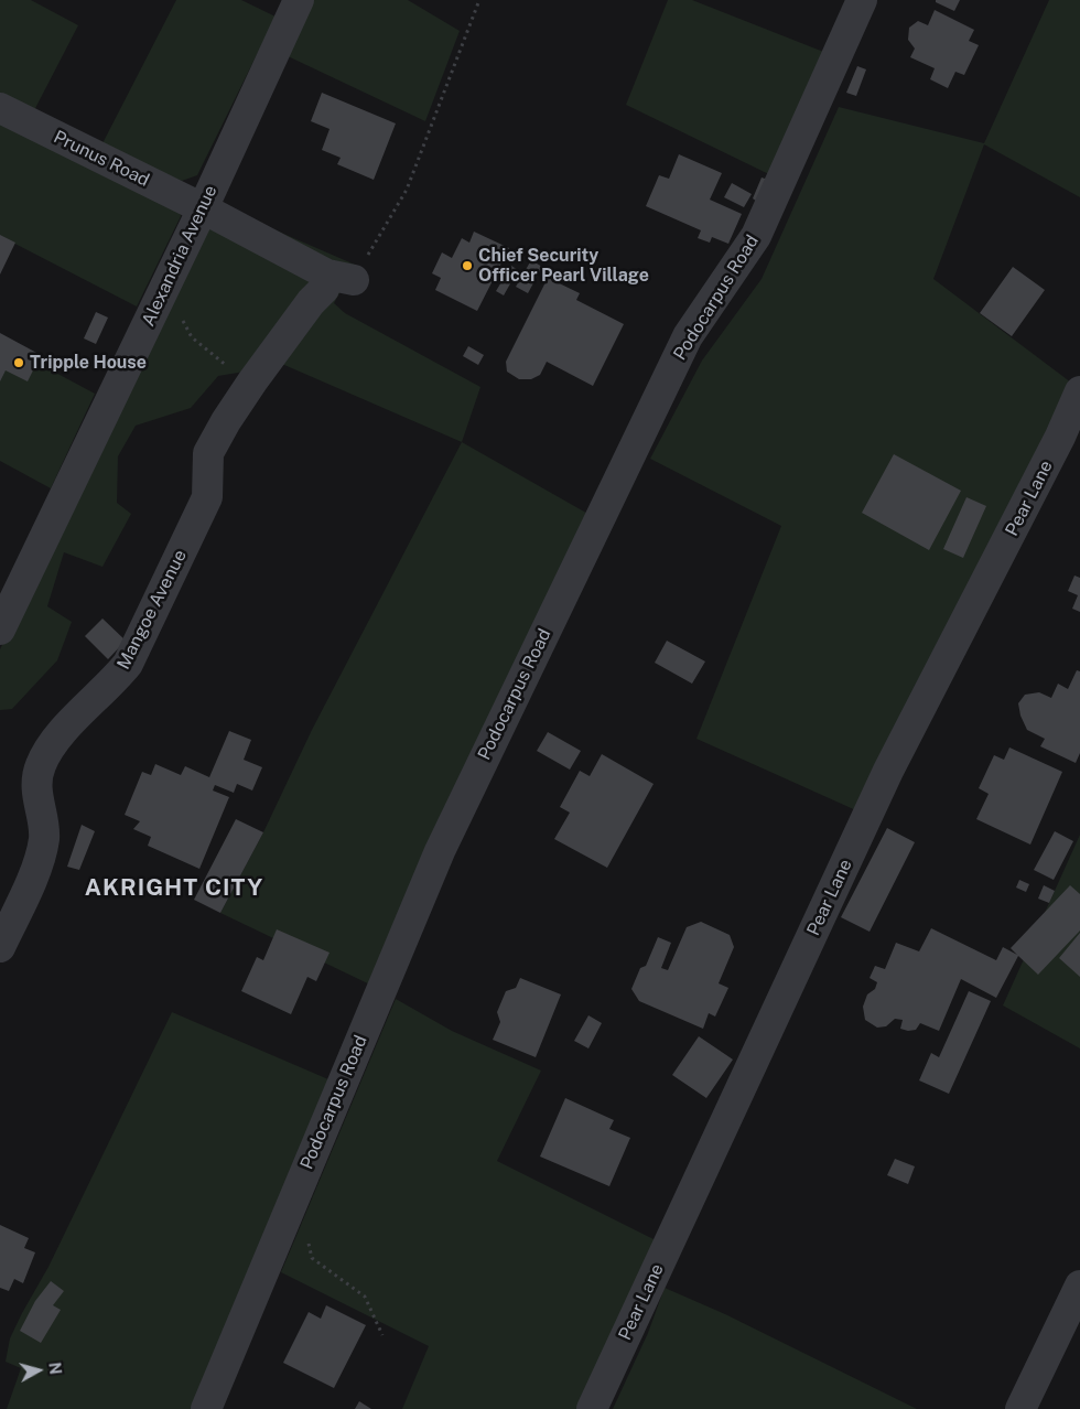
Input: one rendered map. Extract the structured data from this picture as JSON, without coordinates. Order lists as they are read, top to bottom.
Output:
{
  "streets": {
    "street": [
      "Prunus Road",
      "Alexandria Avenue",
      "Podocarpus Road",
      "Pear Lane",
      "Mangoe Avenue"
    ]
  },
  "crossings": [
    ["Prunus Road", "Alexandria Avenue"],
    ["Prunus Road", "Mangoe Avenue"]
  ],
  "districts": ["AKRIGHT CITY"],
  "places": ["Chief Security Officer Pearl Village", "Tripple House"],
  "north": "right"
}
